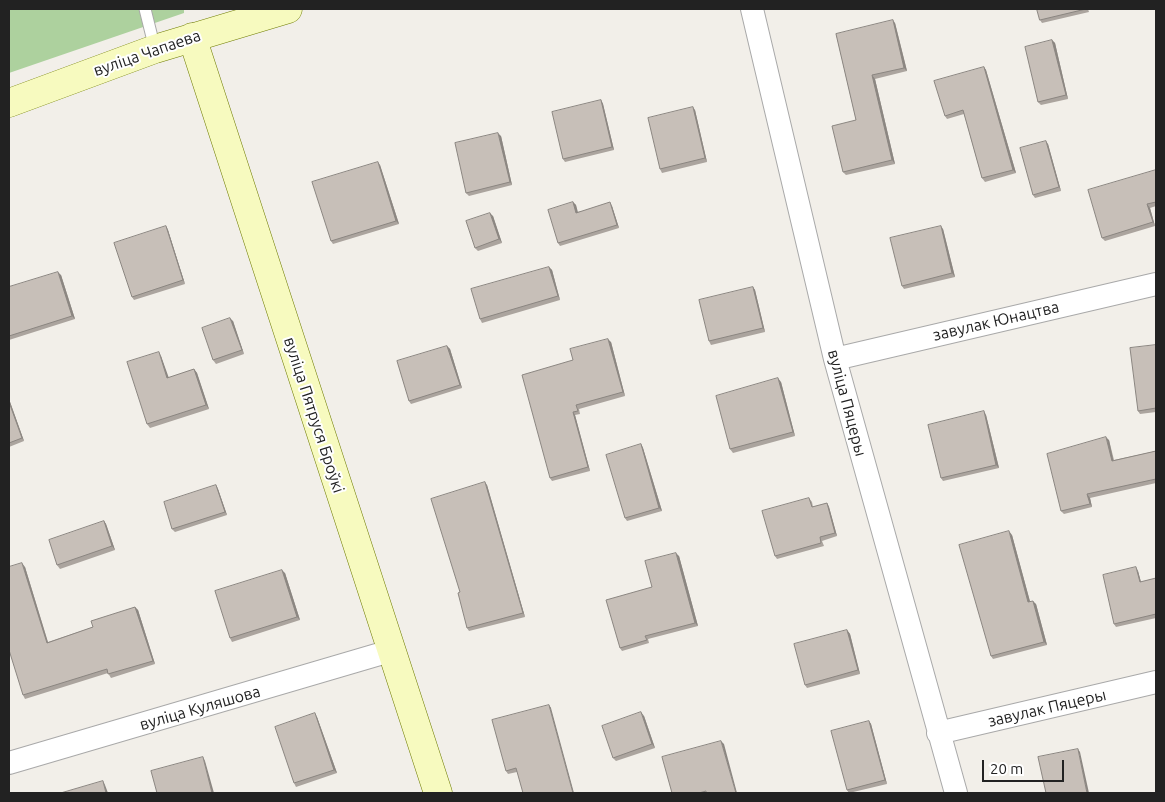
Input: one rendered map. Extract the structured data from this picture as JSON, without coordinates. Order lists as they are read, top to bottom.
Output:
{
  "streets": {
    "street": [
      "вуліца Чапаева",
      "завулак Юнацтва",
      "вуліца Пяцеры",
      "вуліца Пятруся Броўкі",
      "вуліца Куляшова",
      "завулак Пяцеры"
    ]
  },
  "crossings": [
    ["вуліца Чапаева", "вуліца Пятруся Броўкі"],
    ["завулак Юнацтва", "вуліца Пяцеры"],
    ["вуліца Пяцеры", "завулак Пяцеры"],
    ["вуліца Пятруся Броўкі", "вуліца Куляшова"]
  ],
  "scale_bar": "20 m"
}
